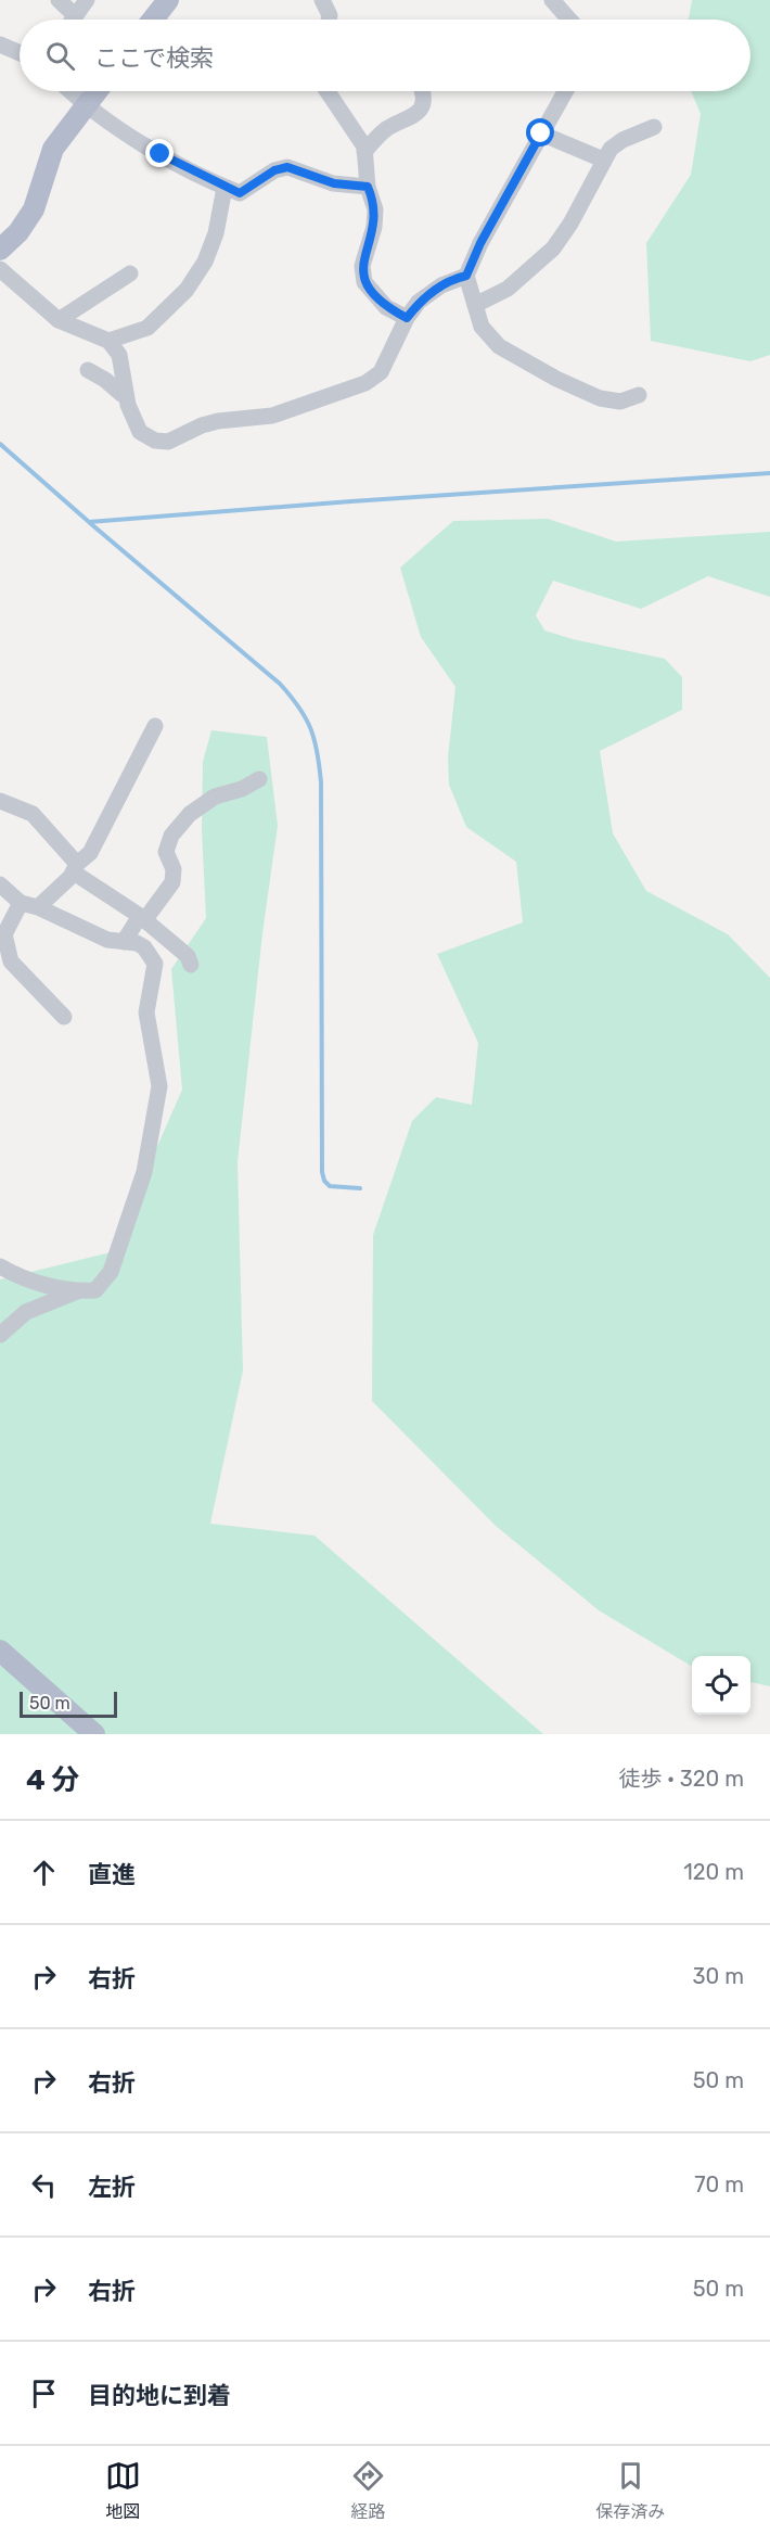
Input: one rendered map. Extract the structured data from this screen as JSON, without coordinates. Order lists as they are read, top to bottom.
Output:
{
  "scale_bar": "50 m",
  "page": {
    "search": "ここで検索",
    "scale": "50 m",
    "heading": ["4 分", "徒歩 · 320 m"],
    "list": [
      ["直進", "120 m"],
      ["右折", "30 m"],
      ["右折", "50 m"],
      ["左折", "70 m"],
      ["右折", "50 m"],
      "目的地に到着"
    ],
    "nav": ["地図", "経路", "保存済み"]
  }
}
